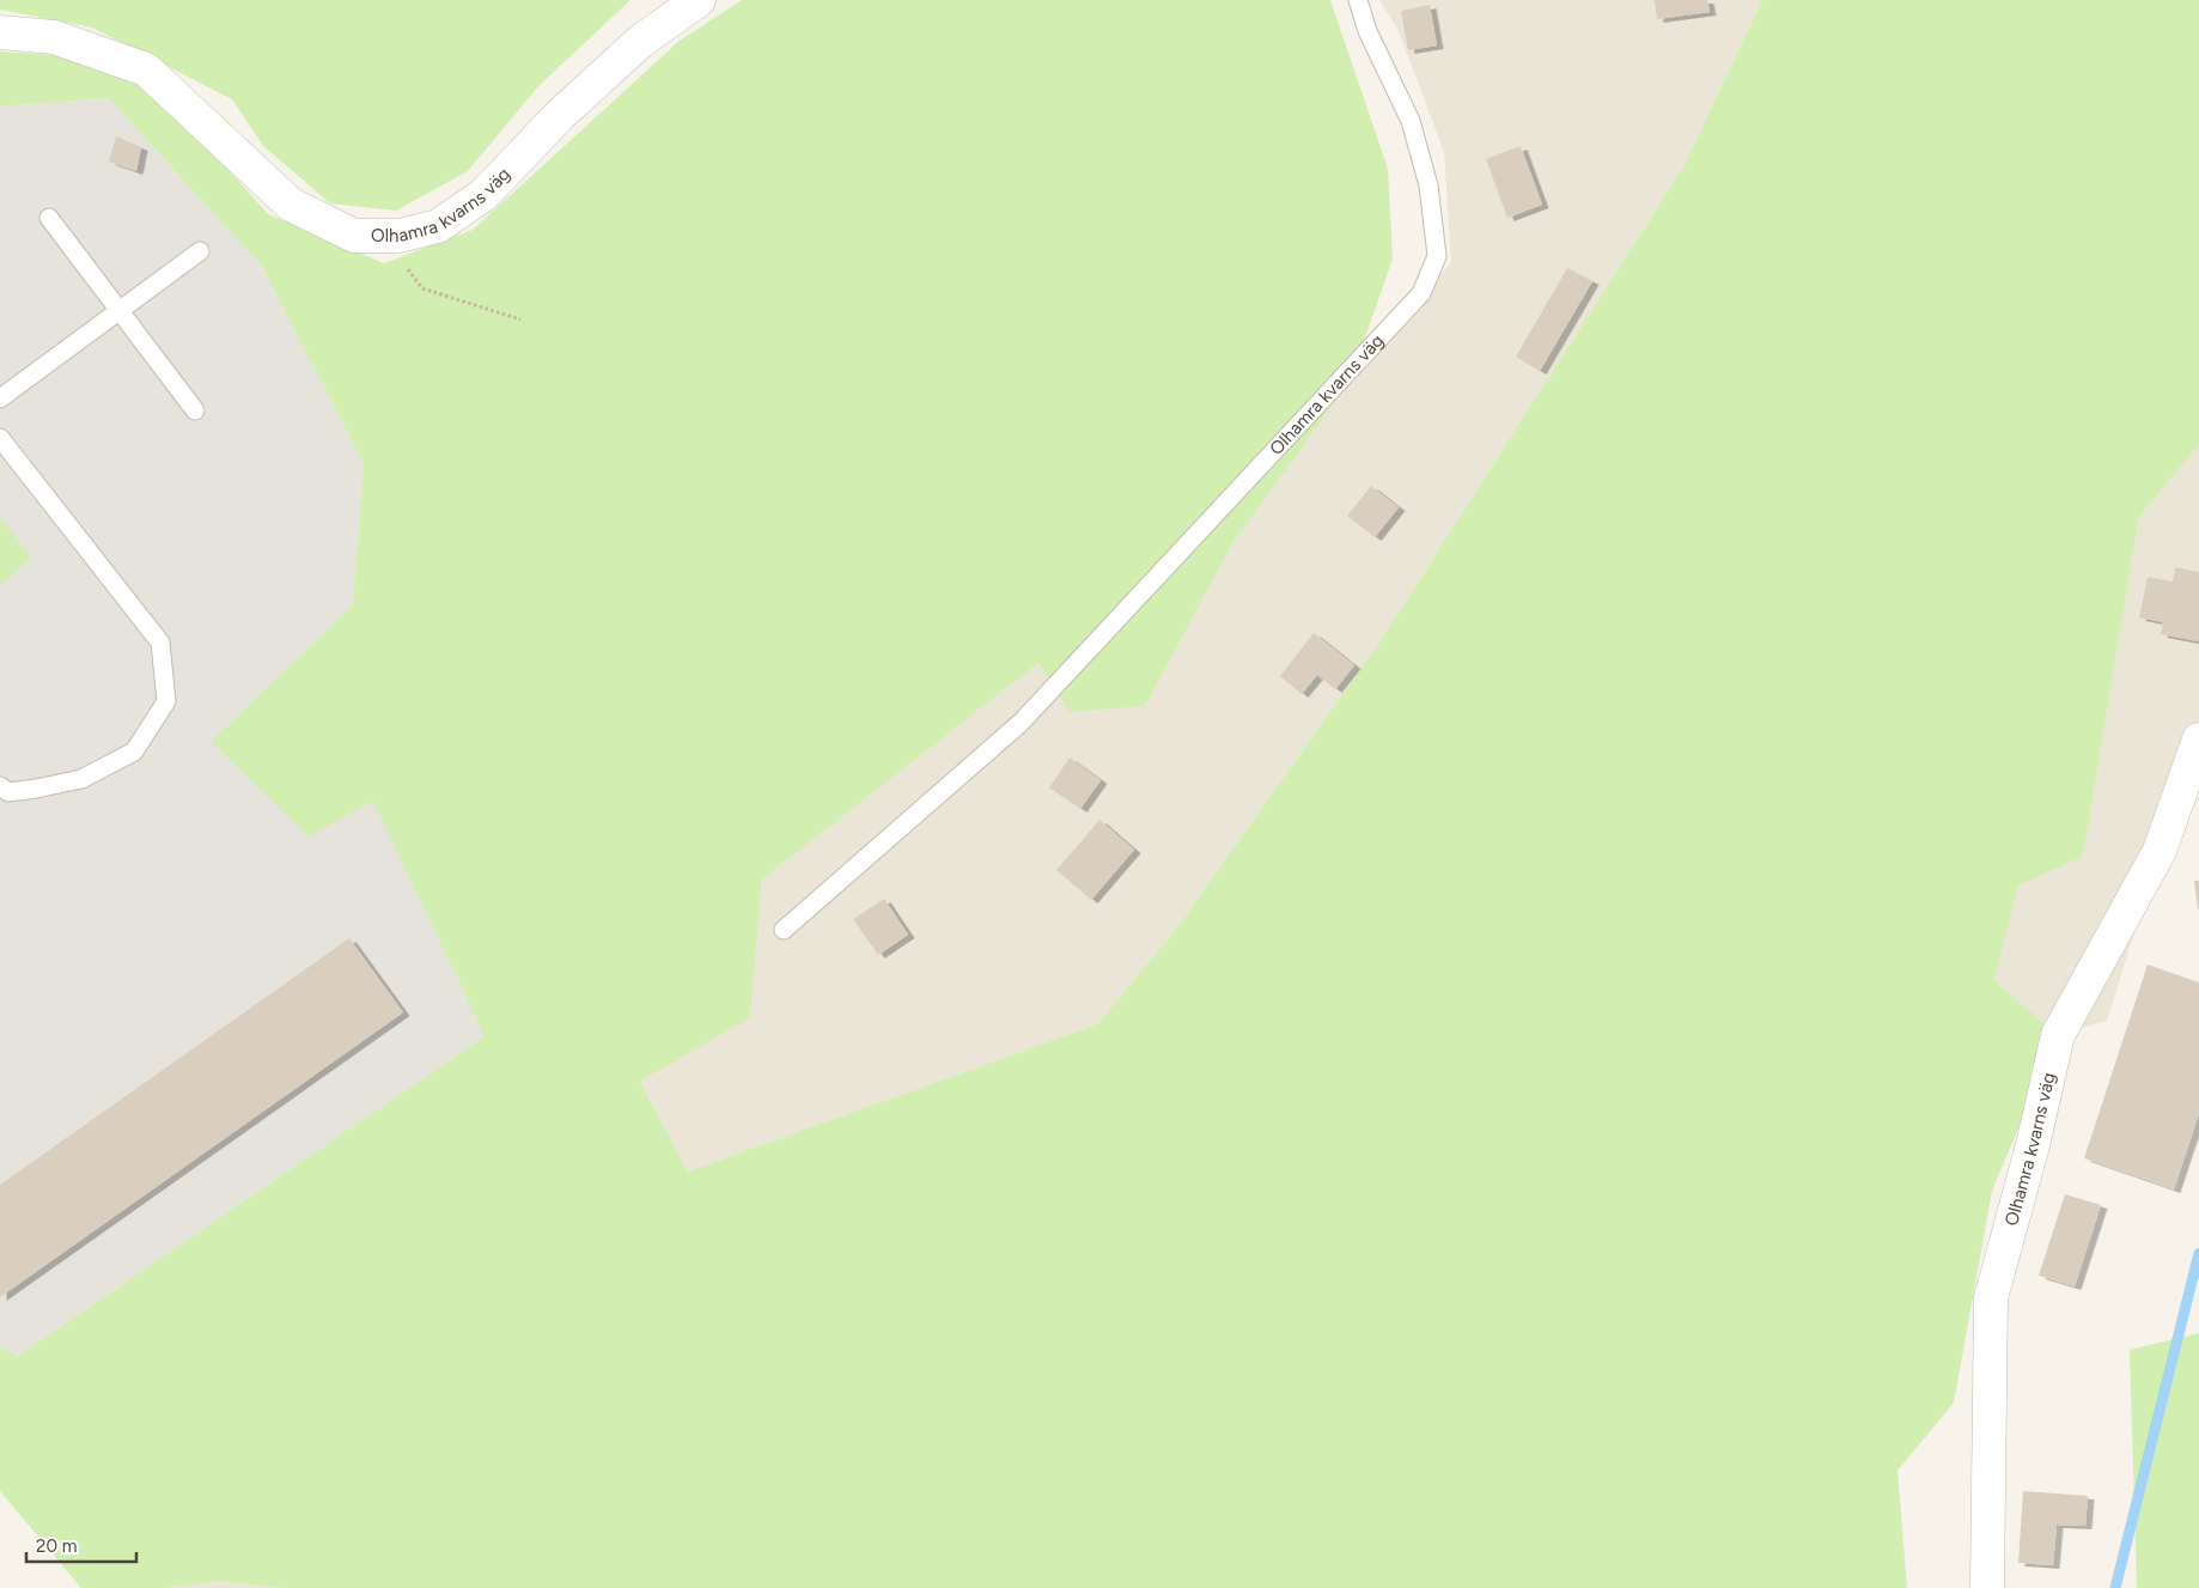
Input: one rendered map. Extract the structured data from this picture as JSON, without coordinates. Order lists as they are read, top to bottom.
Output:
{
  "streets": {
    "street": ["Olhamra kvarns väg"]
  },
  "scale_bar": "20 m"
}
